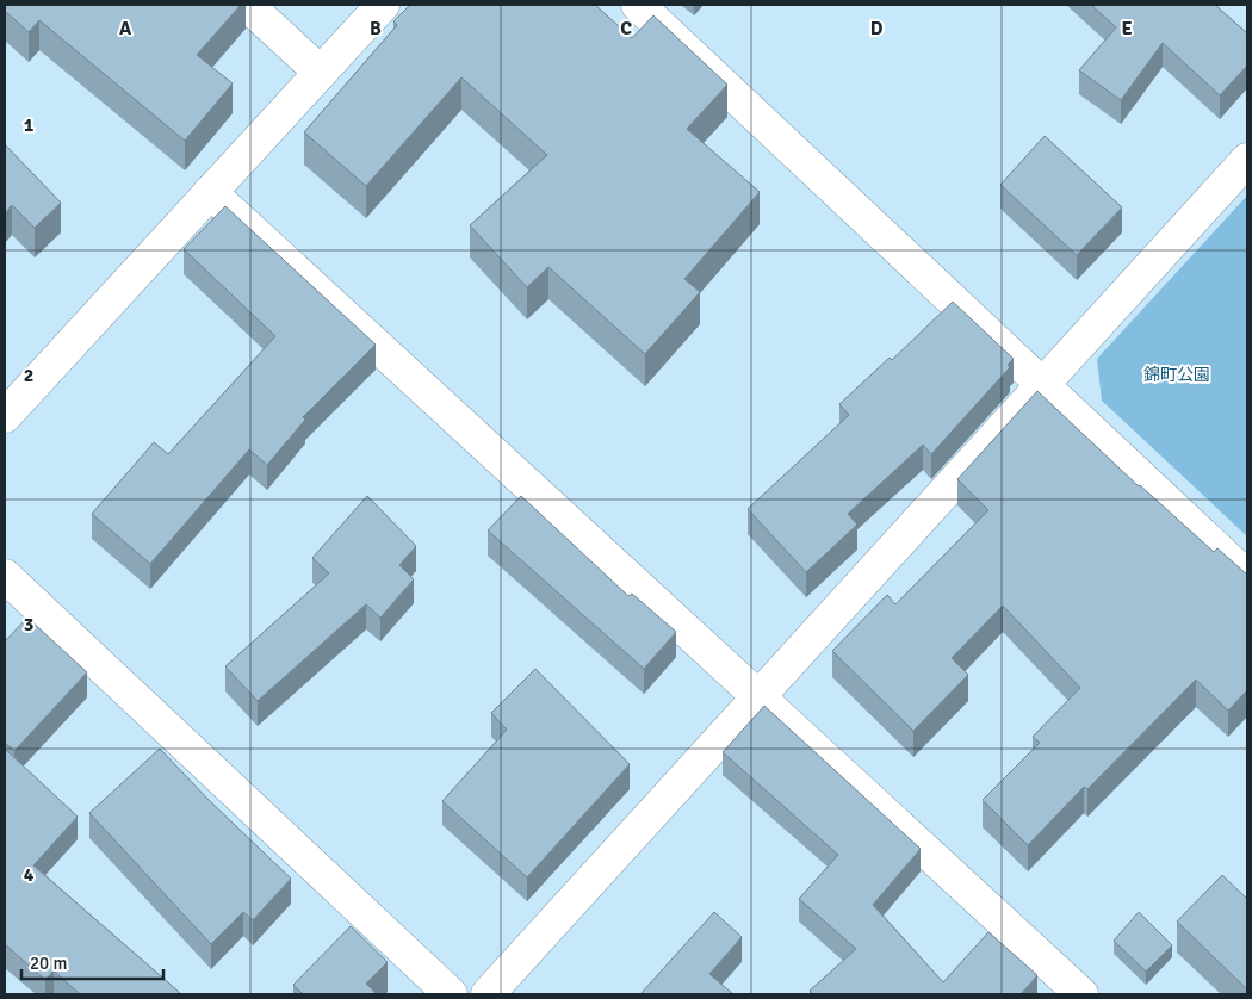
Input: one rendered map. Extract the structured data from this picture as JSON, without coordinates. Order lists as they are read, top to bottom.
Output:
{
  "parks": ["錦町公園"],
  "scale_bar": "20 m",
  "grid": {
    "columns": [
      "A",
      "B",
      "C",
      "D",
      "E"
    ],
    "rows": [
      "1",
      "2",
      "3",
      "4"
    ]
  }
}
